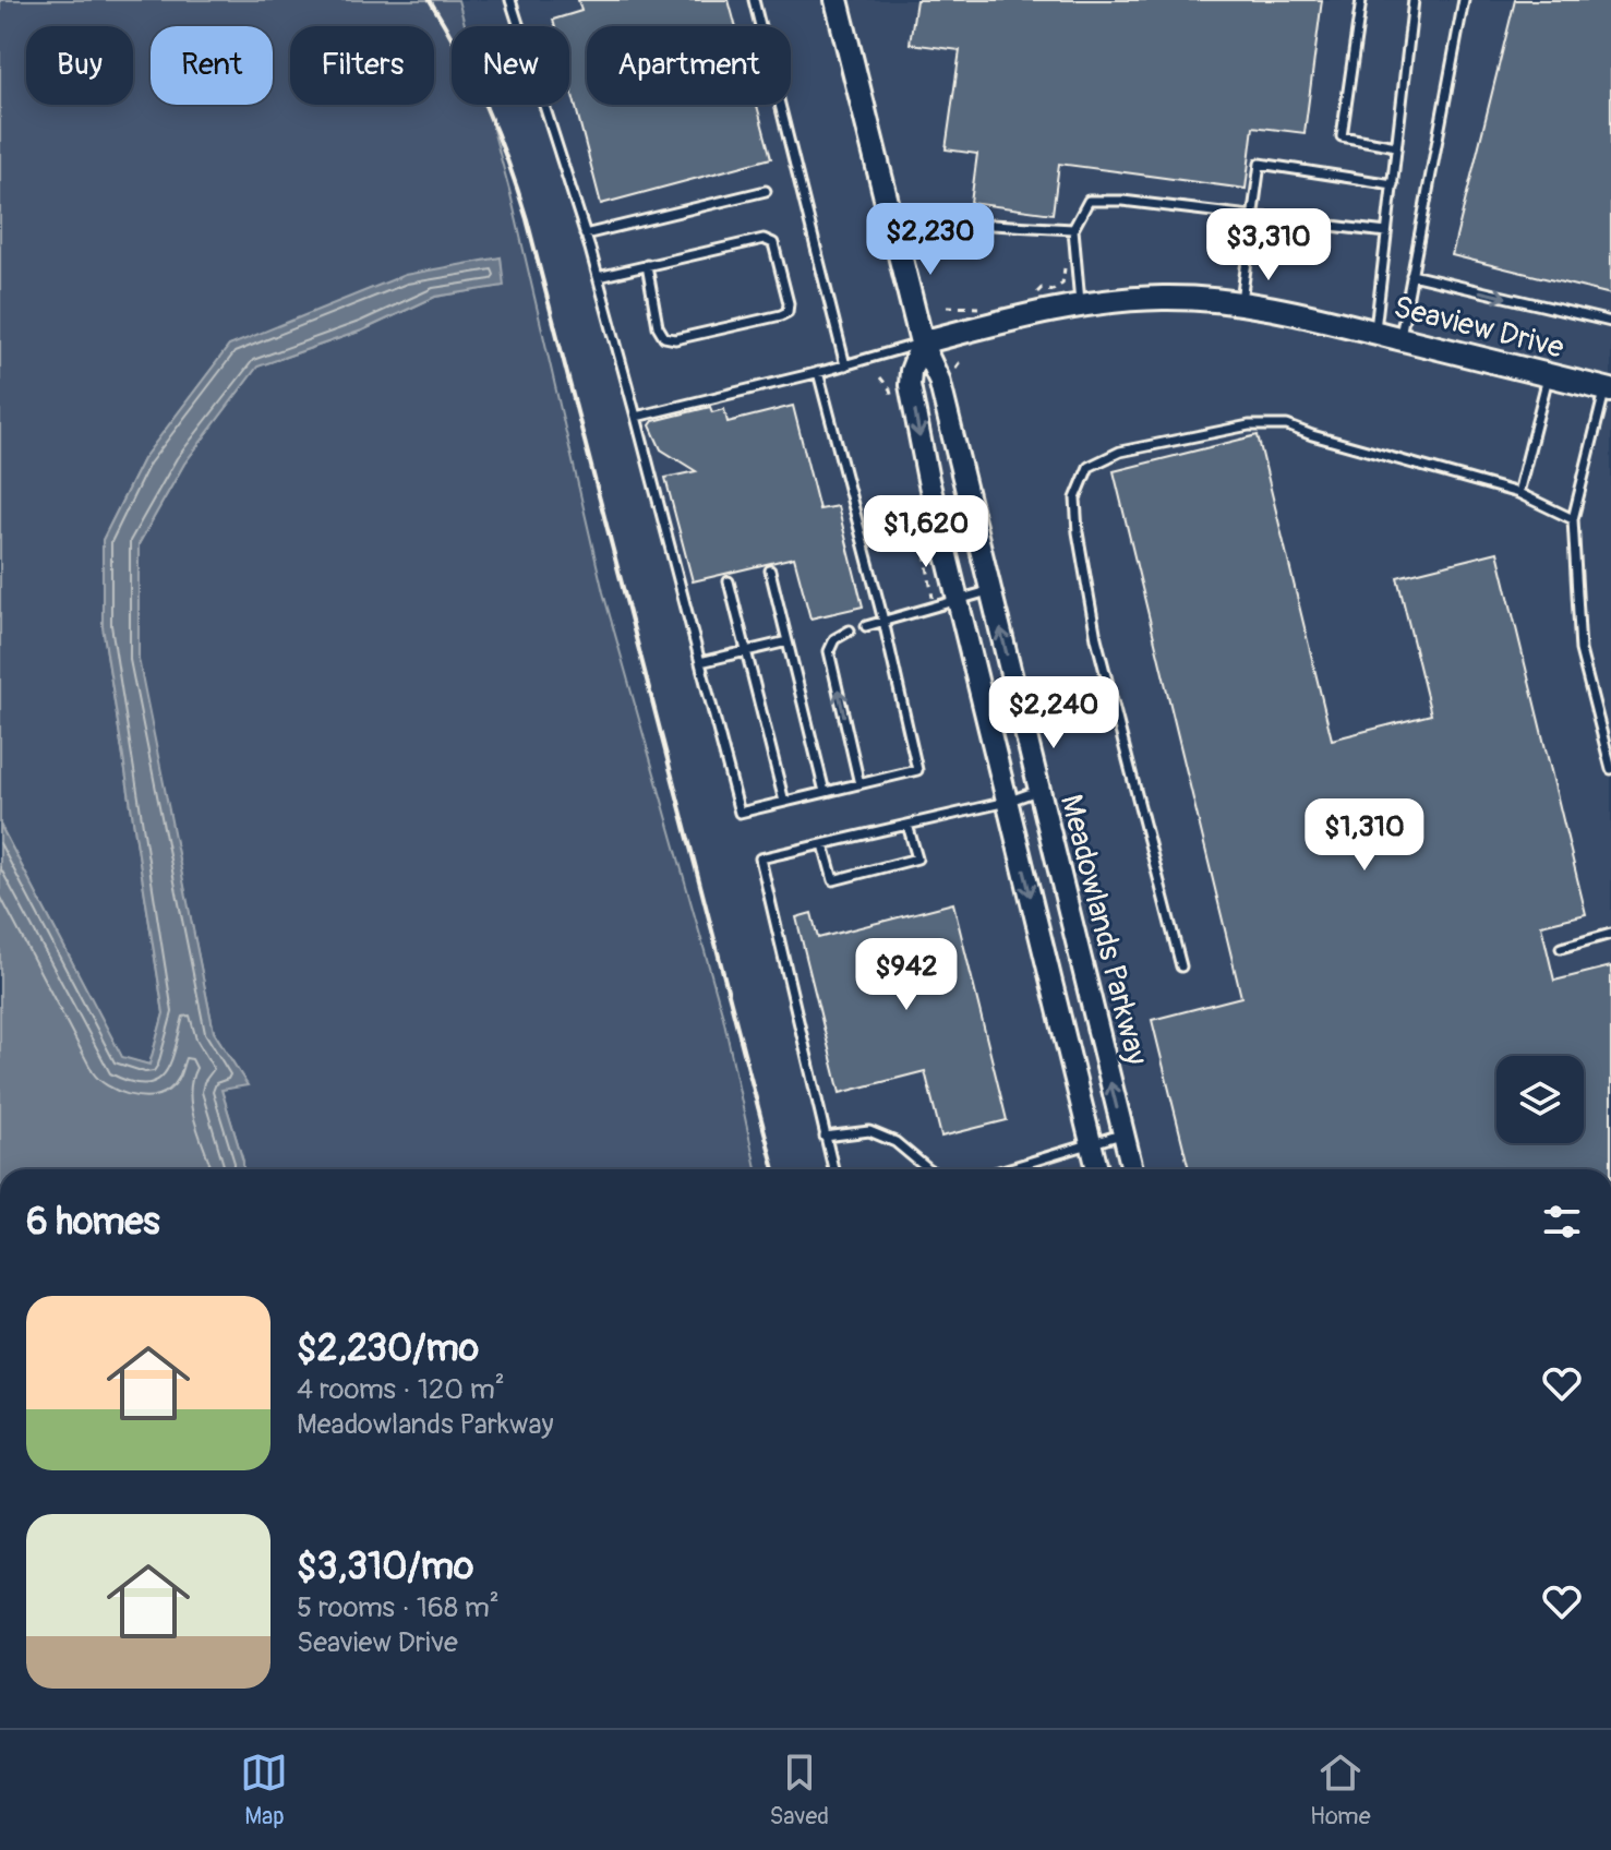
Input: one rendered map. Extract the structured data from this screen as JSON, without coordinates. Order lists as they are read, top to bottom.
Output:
{
  "streets": {
    "main road": ["Seaview Drive", "Meadowlands Parkway"]
  },
  "crossings": [
    ["Seaview Drive", "Meadowlands Parkway"]
  ],
  "page": {
    "chip": [
      "Buy",
      "Rent",
      "Filters",
      "New",
      "Apartment"
    ],
    "price": [
      "$2,230",
      "$3,310",
      "$1,620",
      "$2,240",
      "$1,310",
      "$942"
    ],
    "heading": "6 homes",
    "list": [
      {
        "name": "$2,230/mo",
        "note": "4 rooms · 120 m² · Meadowlands Parkway"
      },
      {
        "name": "$3,310/mo",
        "note": "5 rooms · 168 m² · Seaview Drive"
      }
    ],
    "tabs": ["Map", "Saved", "Home"]
  }
}
